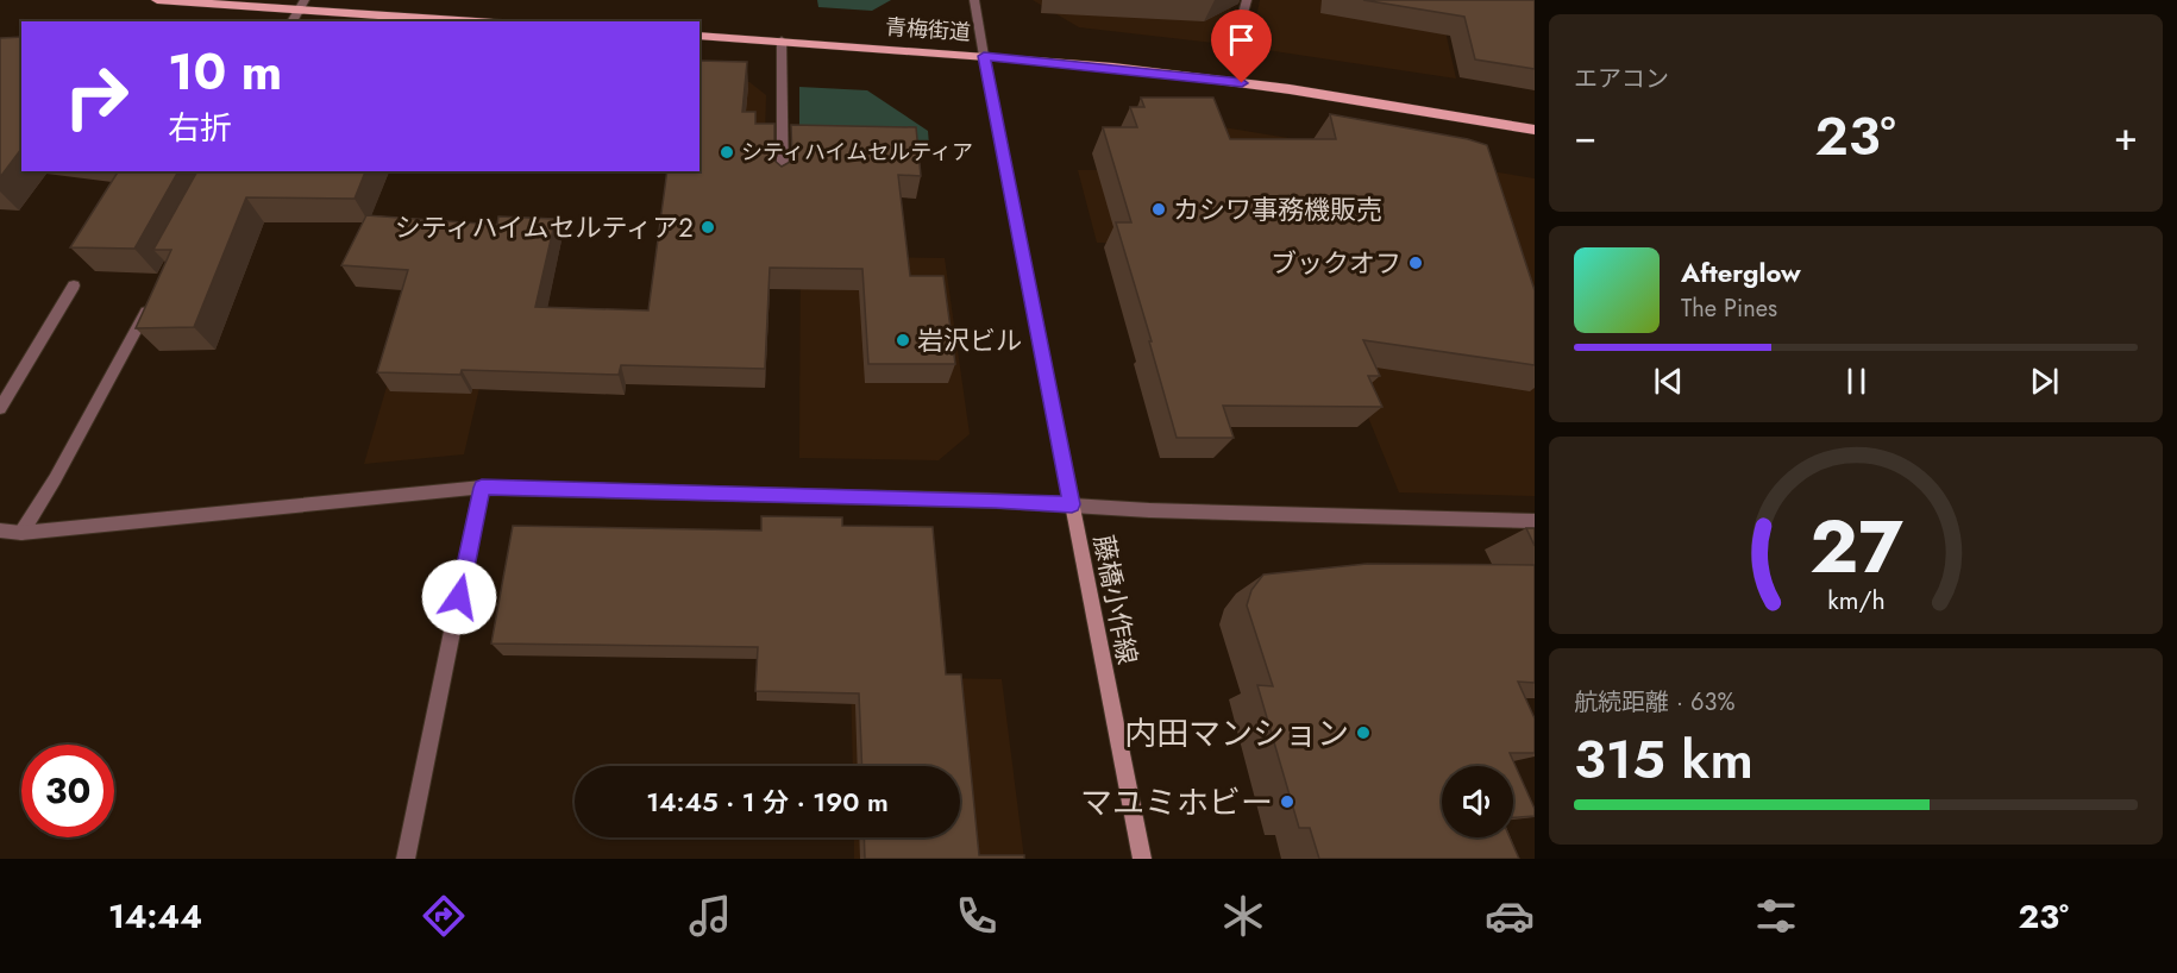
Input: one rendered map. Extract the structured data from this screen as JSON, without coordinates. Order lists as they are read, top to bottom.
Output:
{
  "streets": {
    "main road": ["青梅街道", "藤橋小作線"]
  },
  "crossings": [
    ["青梅街道", "藤橋小作線"]
  ],
  "places": [
    "シティハイムセルティア",
    "カシワ事務機販売",
    "シティハイムセルティア２",
    "ブックオフ",
    "岩沢ビル",
    "内田マンション",
    "マユミホビー"
  ],
  "page": {
    "tile": [
      "エアコン",
      ["航続距離 · 63%", "315 km"]
    ],
    "turn": ["10 m", "右折"],
    "heat": ["−", "23°", "+"],
    "song": ["Afterglow", "The Pines"],
    "limit": "30",
    "trip": "14:45 · 1 分 · 190 m",
    "tabs": ["14:44", "23°"],
    "gauge": ["27", "km/h"]
  }
}
